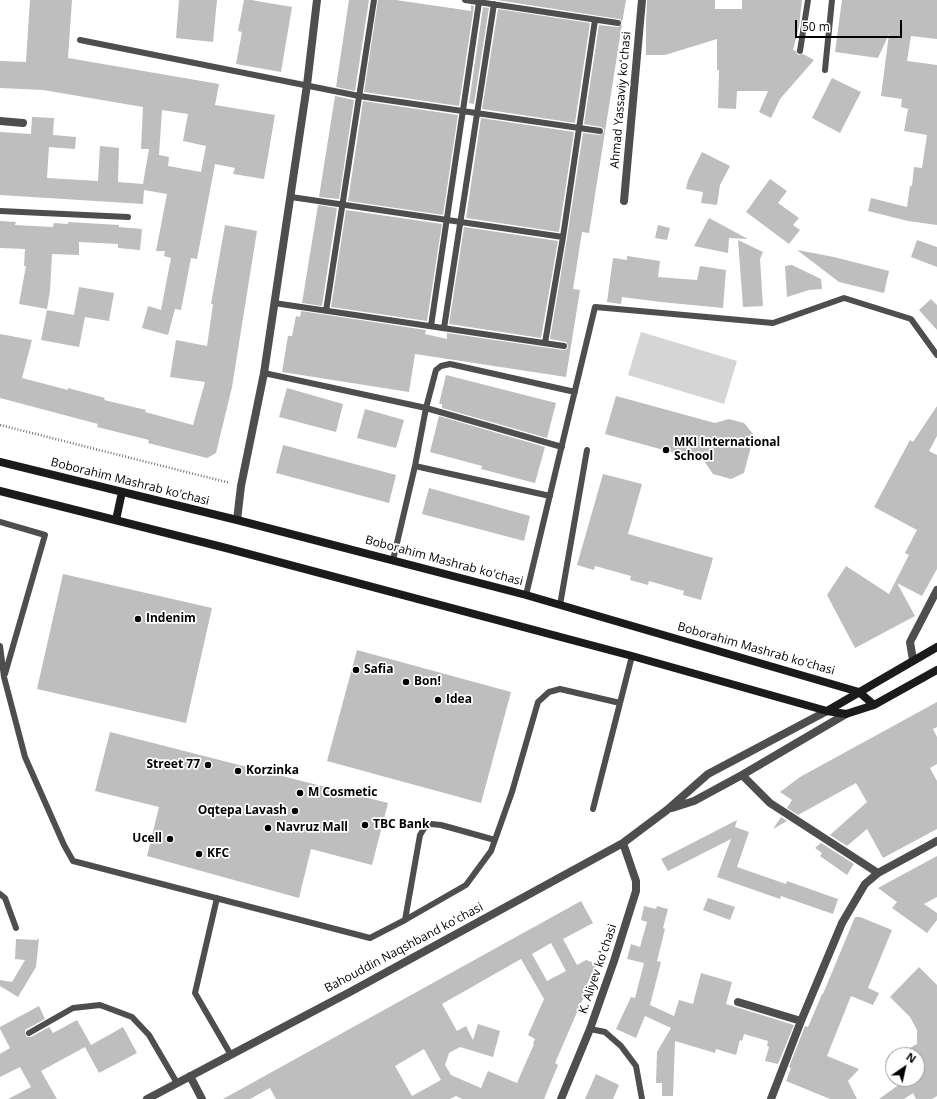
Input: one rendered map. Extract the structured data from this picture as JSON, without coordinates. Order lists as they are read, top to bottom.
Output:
{
  "streets": {
    "main road": ["Boborahim Mashrab ko'chasi"],
    "street": ["Ahmad Yassaviy koʻchasi", "Bahouddin Naqshband koʻchasi", "K. Aliyev koʻchasi"]
  },
  "crossings": [
    ["Bahouddin Naqshband koʻchasi", "K. Aliyev koʻchasi"]
  ],
  "places": [
    "MKI International School",
    "Indenim",
    "Safia",
    "Bon!",
    "Idea",
    "Street 77",
    "Korzinka",
    "M Cosmetic",
    "Oqtepa Lavash",
    "TBC Bank",
    "Navruz Mall",
    "Ucell",
    "KFC"
  ],
  "scale_bar": "50 m",
  "north": "top right"
}
